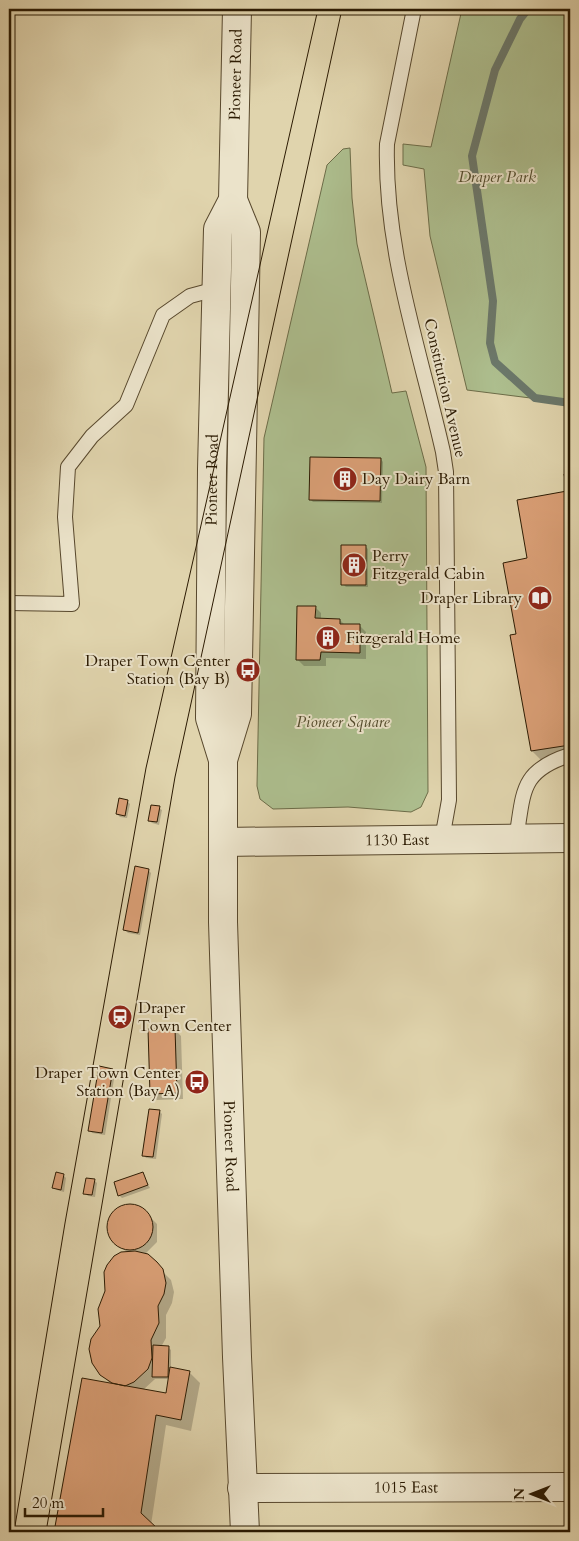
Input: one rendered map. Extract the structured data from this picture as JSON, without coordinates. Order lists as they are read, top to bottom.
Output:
{
  "streets": {
    "street": ["Pioneer Road", "1130 East", "1015 East"],
    "lane": ["Constitution Avenue"]
  },
  "crossings": [
    ["Pioneer Road", "1130 East"],
    ["Pioneer Road", "1015 East"],
    ["Constitution Avenue", "1130 East"]
  ],
  "parks": ["Draper Park", "Pioneer Square"],
  "places": {
    "building": ["Day Dairy Barn", "Perry Fitzgerald Cabin", "Fitzgerald Home"],
    "library": ["Draper Library"],
    "bus stop": ["Draper Town Center Station (Bay B)", "Draper Town Center Station (Bay A)"],
    "station": ["Draper Town Center"]
  },
  "scale_bar": "20 m",
  "north": "left"
}
